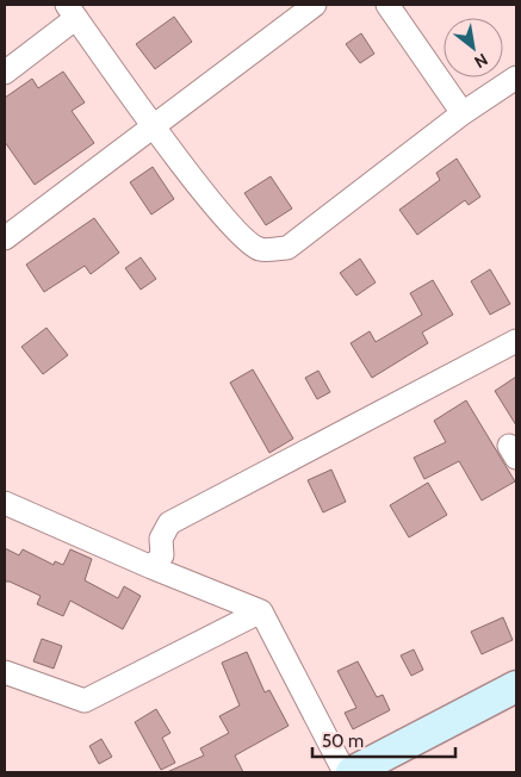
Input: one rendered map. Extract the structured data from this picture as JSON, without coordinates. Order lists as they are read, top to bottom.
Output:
{
  "scale_bar": "50 m",
  "north": "bottom right"
}
